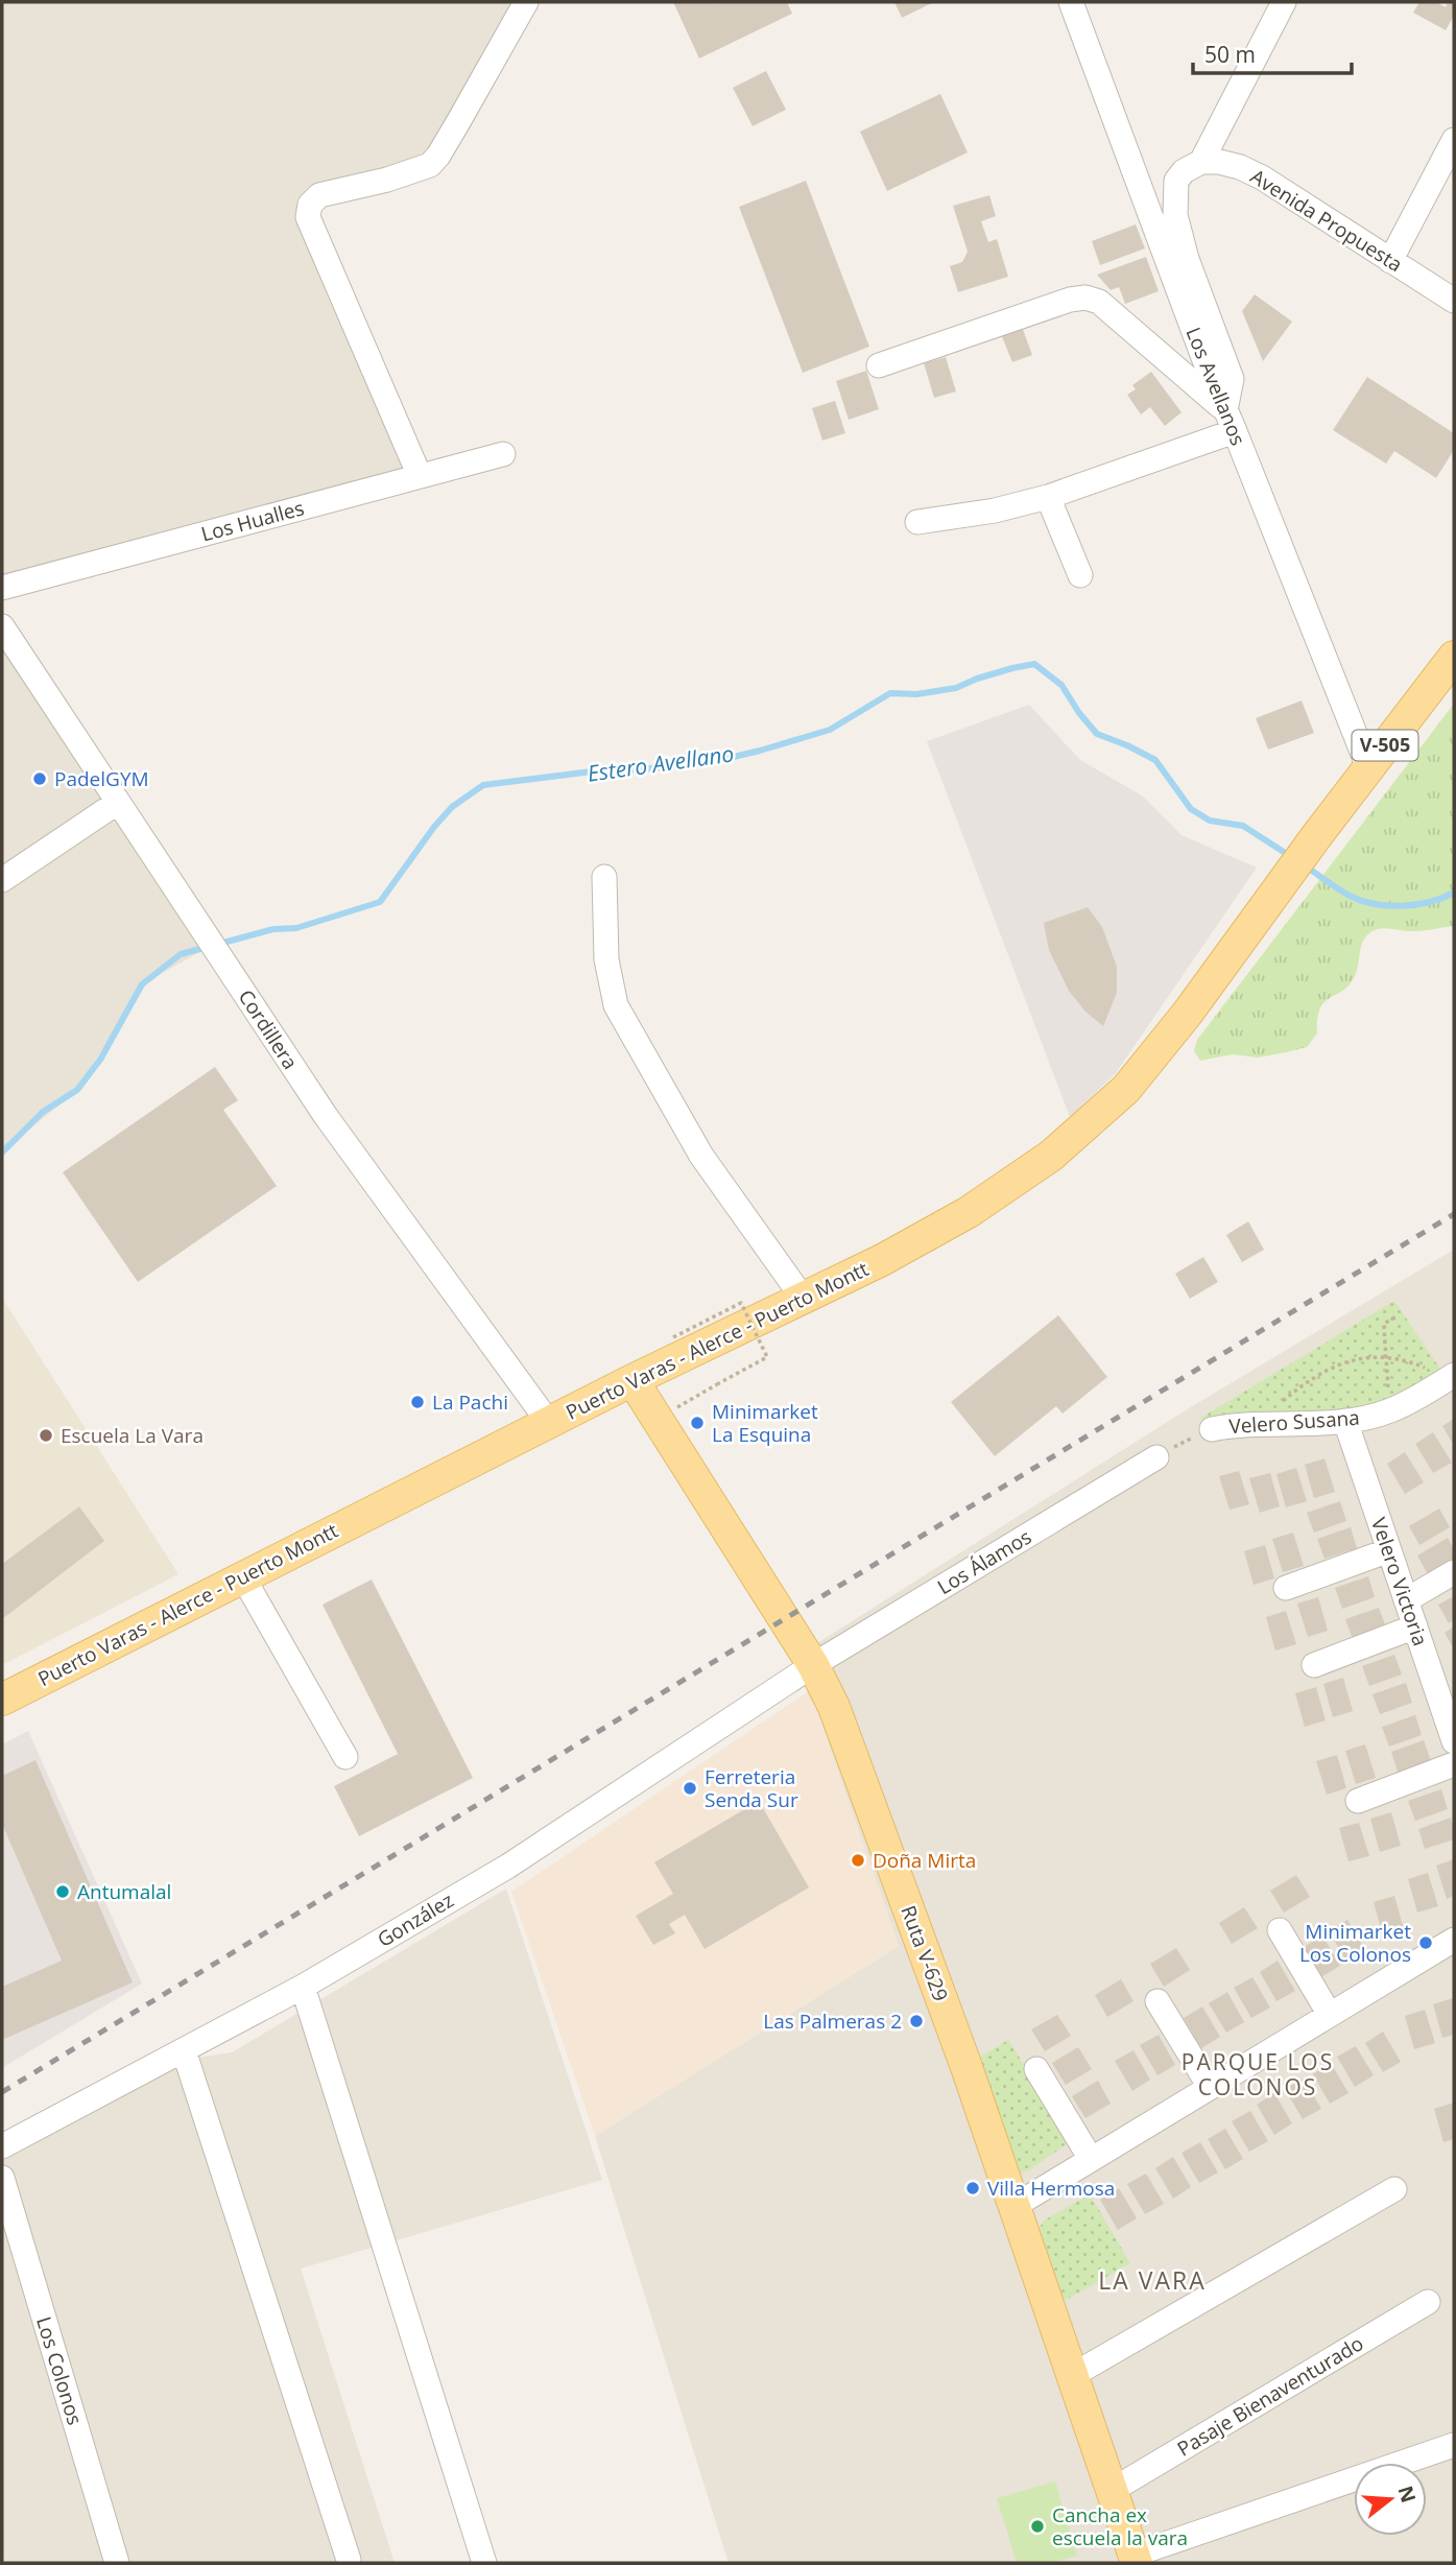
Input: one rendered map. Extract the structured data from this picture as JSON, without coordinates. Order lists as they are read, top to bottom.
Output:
{
  "streets": {
    "main road": ["V-505", "Puerto Varas - Alerce - Puerto Montt", "Ruta V-629"],
    "street": [
      "Avenida Propuesta",
      "Los Avellanos",
      "Los Hualles",
      "Cordillera",
      "Velero Susana",
      "Los Álamos",
      "Velero Victoria",
      "González",
      "Los Colonos",
      "Pasaje Bienaventurado"
    ]
  },
  "crossings": [
    ["Los Avellanos", "V-505"],
    ["Los Avellanos", "Puerto Varas - Alerce - Puerto Montt"],
    ["V-505", "Puerto Varas - Alerce - Puerto Montt"],
    ["Cordillera", "Puerto Varas - Alerce - Puerto Montt"],
    ["Puerto Varas - Alerce - Puerto Montt", "Ruta V-629"],
    ["Velero Susana", "Velero Victoria"],
    ["Los Álamos", "González"],
    ["Los Álamos", "Ruta V-629"],
    ["González", "Ruta V-629"],
    ["Ruta V-629", "Pasaje Bienaventurado"]
  ],
  "districts": ["PARQUE LOS COLONOS", "LA VARA"],
  "water": ["Estero Avellano"],
  "places": [
    "PadelGYM",
    "La Pachi",
    "Minimarket La Esquina",
    "Escuela La Vara",
    "Ferreteria Senda Sur",
    "Doña Mirta",
    "Antumalal",
    "Minimarket Los Colonos",
    "Las Palmeras 2",
    "Villa Hermosa",
    "Cancha ex escuela la vara"
  ],
  "scale_bar": "50 m",
  "north": "right"
}
